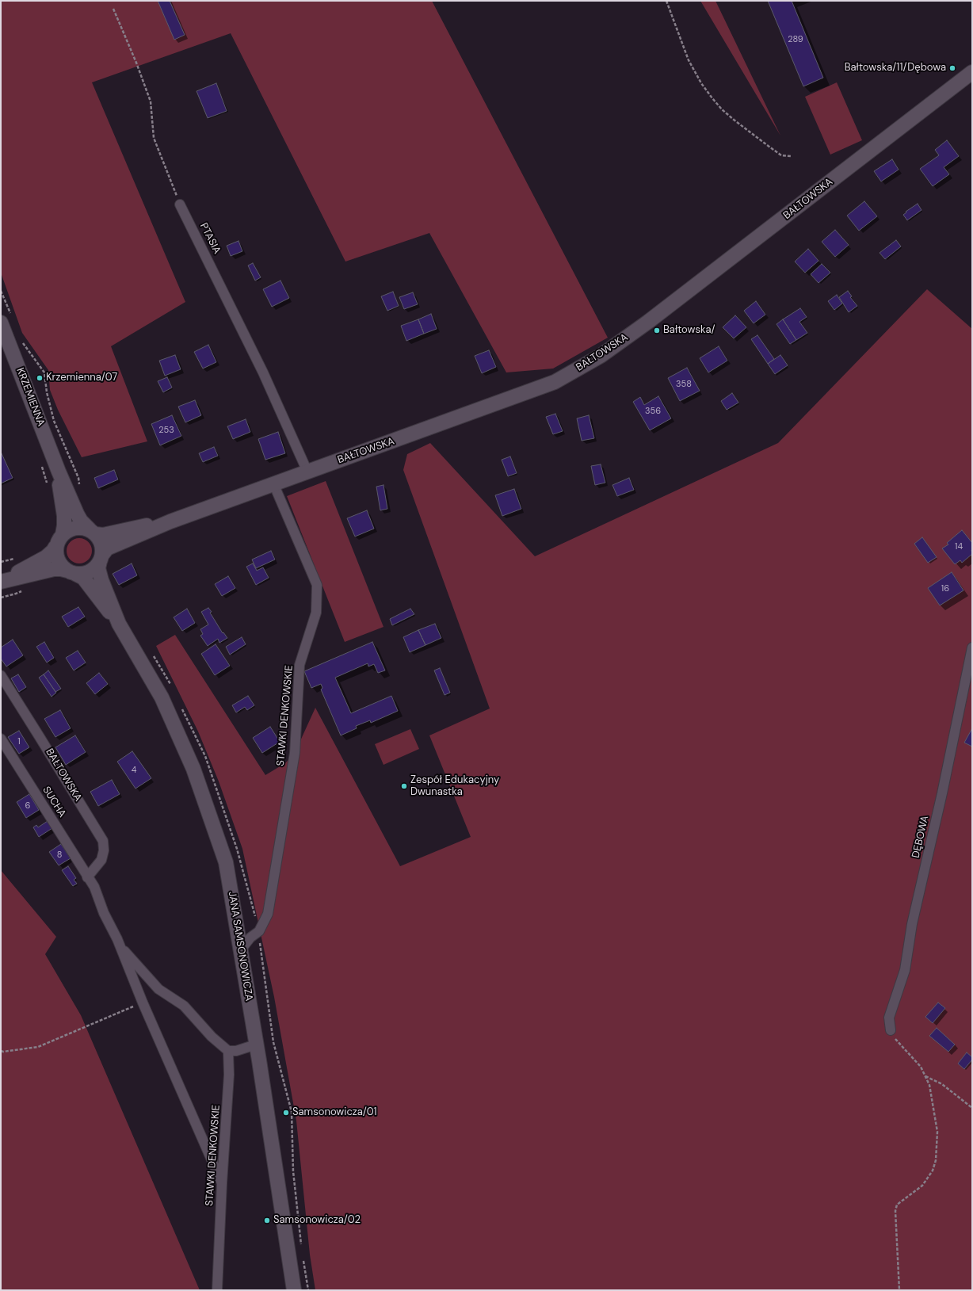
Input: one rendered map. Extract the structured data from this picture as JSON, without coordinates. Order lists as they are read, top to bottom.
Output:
{
  "streets": {
    "main road": ["BAŁTOWSKA", "KRZEMIENNA", "JANA SAMSONOWICZA"],
    "street": [
      "PTASIA",
      "STAWKI DENKOWSKIE",
      "SUCHA",
      "DĘBOWA"
    ]
  },
  "crossings": [
    ["BAŁTOWSKA", "PTASIA"],
    ["BAŁTOWSKA", "KRZEMIENNA"],
    ["BAŁTOWSKA", "STAWKI DENKOWSKIE"],
    ["BAŁTOWSKA", "SUCHA"],
    ["BAŁTOWSKA", "JANA SAMSONOWICZA"],
    ["KRZEMIENNA", "JANA SAMSONOWICZA"],
    ["STAWKI DENKOWSKIE", "JANA SAMSONOWICZA"]
  ],
  "places": [
    "Bałtowska/11/Dębowa",
    "Bałtowska/",
    "Krzemienna/07",
    "Zespół Edukacyjny Dwunastka",
    "Samsonowicza/01",
    "Samsonowicza/02"
  ],
  "house_numbers": [
    "289",
    "358",
    "356",
    "253",
    "14",
    "16",
    "1",
    "4",
    "6",
    "8"
  ]
}
